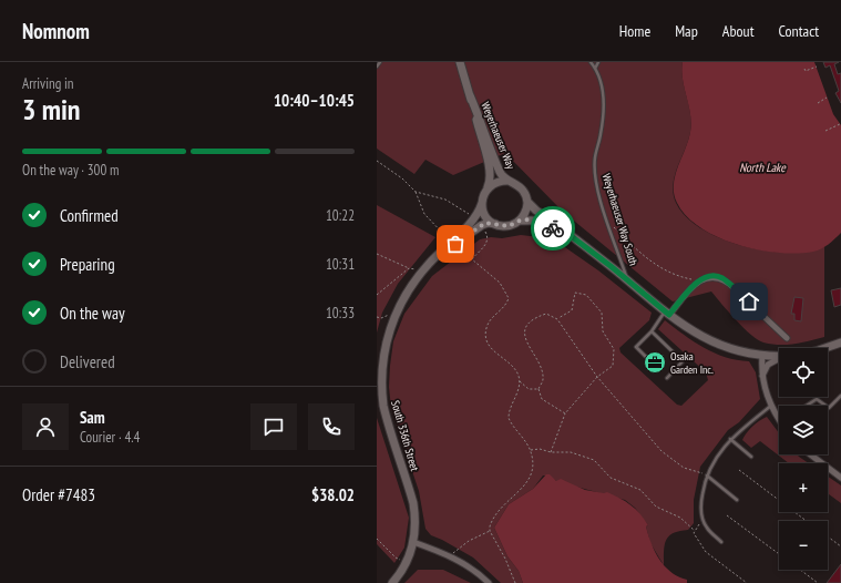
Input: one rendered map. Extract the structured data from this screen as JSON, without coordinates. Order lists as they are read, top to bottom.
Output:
{
  "streets": {
    "street": ["Weyerhaeuser Way", "Weyerhaeuser Way South", "South 336th Street"]
  },
  "crossings": [
    ["Weyerhaeuser Way", "South 336th Street"]
  ],
  "water": ["North Lake"],
  "places": {
    "office": ["Osaka Garden Inc."]
  },
  "page": {
    "header": "Nomnom",
    "nav": [
      "Home",
      "Map",
      "About",
      "Contact"
    ],
    "heading": ["3 min", "Arriving in", "10:40–10:45"],
    "panel": [
      "Sam",
      "Courier · 4.4",
      "Order #7483",
      "$38.02"
    ],
    "bar": "On the way · 300 m",
    "list": [
      ["Confirmed", "10:22"],
      ["Preparing", "10:31"],
      ["On the way", "10:33"],
      "Delivered"
    ],
    "map_buttons": ["+", "−"]
  }
}
